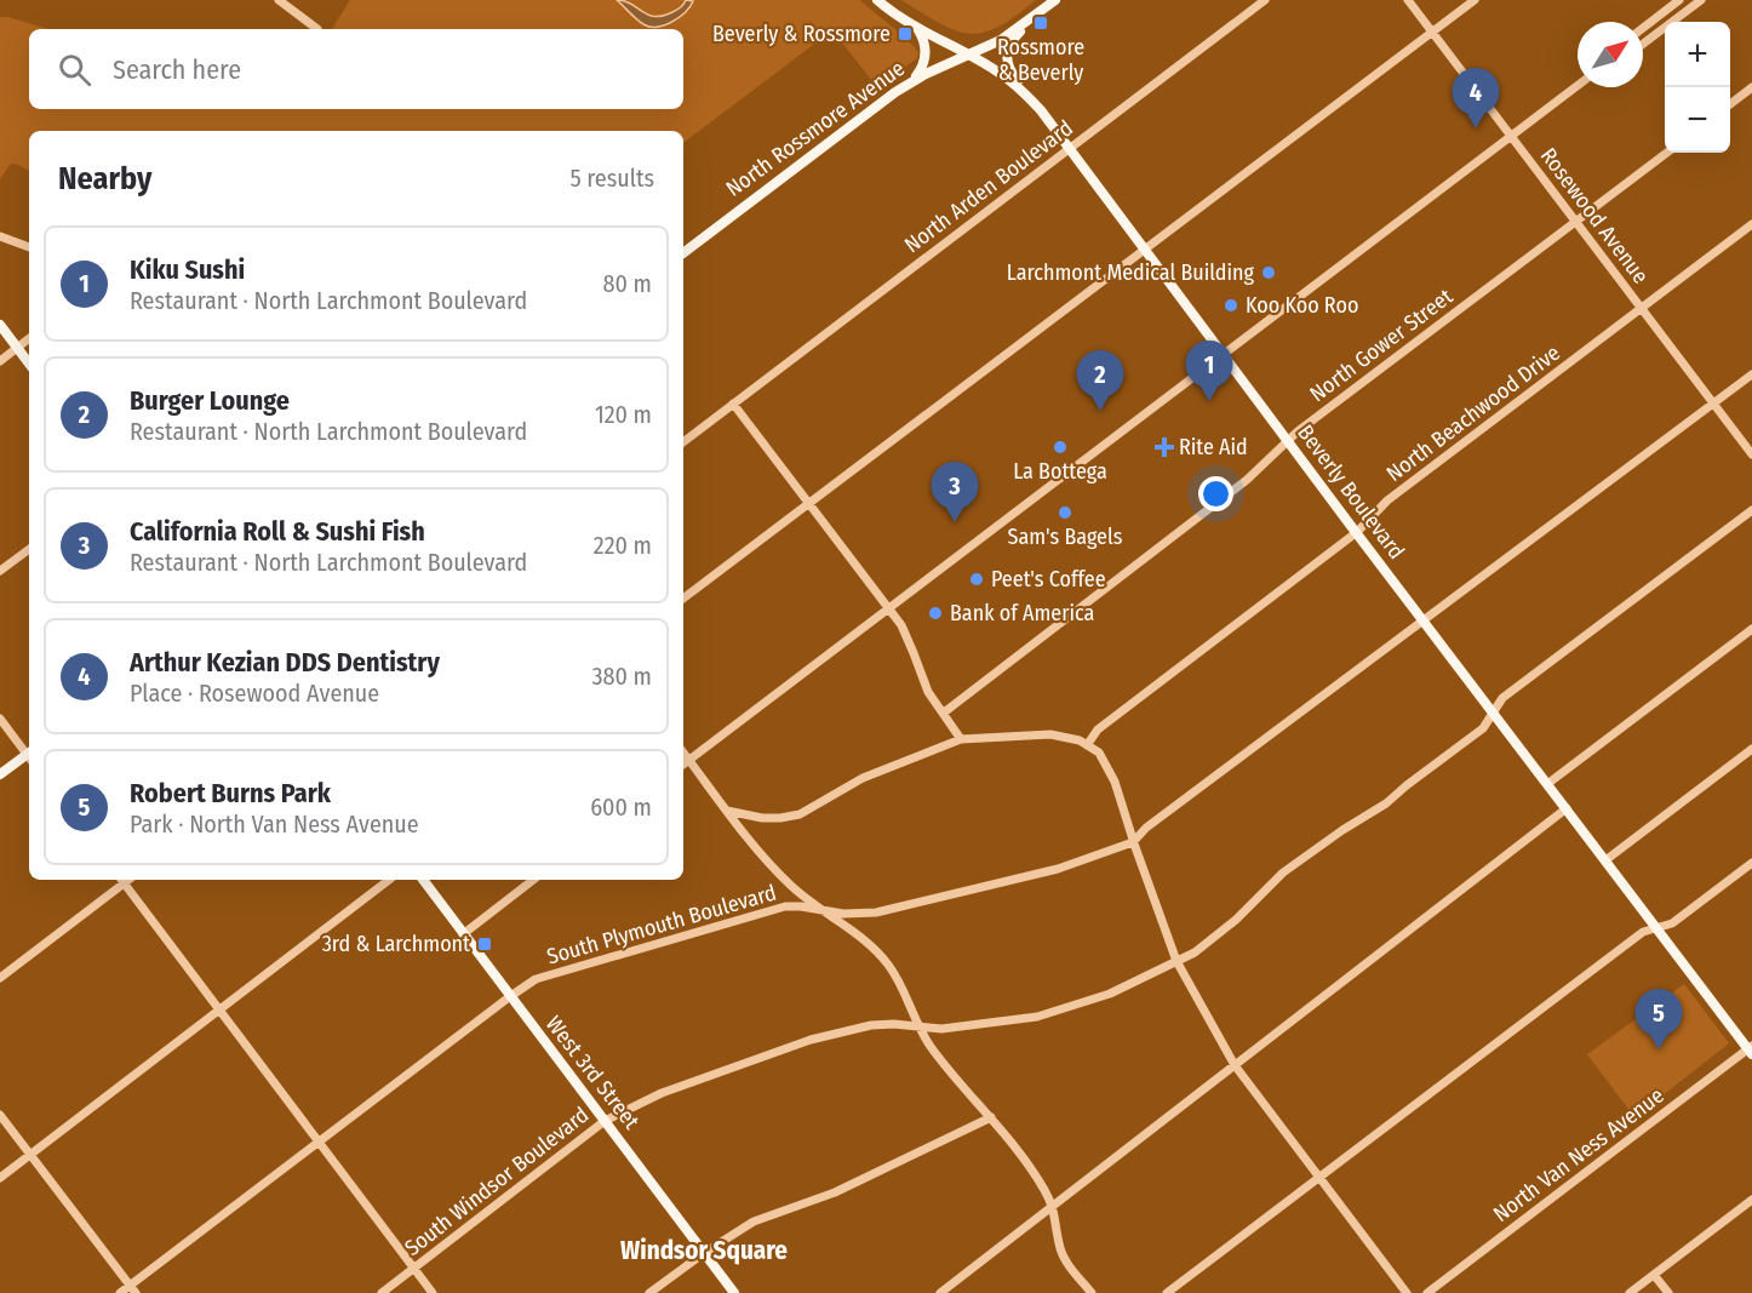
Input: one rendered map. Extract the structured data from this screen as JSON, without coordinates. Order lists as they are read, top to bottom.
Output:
{
  "streets": {
    "main road": ["North Rossmore Avenue", "Beverly Boulevard", "West 3rd Street"],
    "street": [
      "North Arden Boulevard",
      "Rosewood Avenue",
      "North Gower Street",
      "North Beachwood Drive",
      "South Plymouth Boulevard",
      "North Van Ness Avenue",
      "South Windsor Boulevard"
    ]
  },
  "crossings": [
    ["North Rossmore Avenue", "Beverly Boulevard"],
    ["North Arden Boulevard", "Beverly Boulevard"],
    ["Rosewood Avenue", "North Gower Street"],
    ["Rosewood Avenue", "North Beachwood Drive"],
    ["North Gower Street", "Beverly Boulevard"],
    ["North Beachwood Drive", "Beverly Boulevard"],
    ["Beverly Boulevard", "North Van Ness Avenue"],
    ["Beverly Boulevard", "South Windsor Boulevard"],
    ["South Plymouth Boulevard", "West 3rd Street"],
    ["West 3rd Street", "South Windsor Boulevard"]
  ],
  "districts": ["Windsor Square"],
  "places": {
    "transit": ["Rossmore & Beverly", "Beverly & Rossmore", "3rd & Larchmont"],
    "other": [
      "Larchmont Medical Building",
      "Koo Koo Roo",
      "La Bottega",
      "Sam's Bagels",
      "Peet's Coffee",
      "Bank of America"
    ],
    "health": ["Rite Aid"]
  },
  "north": "top right",
  "page": {
    "map_buttons": ["+", "−"],
    "search": "Search here",
    "pins": [
      "4",
      "1",
      "2",
      "3",
      "5"
    ],
    "heading": ["Nearby", "5 results"],
    "list": [
      {
        "mark": "1",
        "name": "Kiku Sushi",
        "note": "Restaurant · North Larchmont Boulevard",
        "value": "80 m"
      },
      {
        "mark": "2",
        "name": "Burger Lounge",
        "note": "Restaurant · North Larchmont Boulevard",
        "value": "120 m"
      },
      {
        "mark": "3",
        "name": "California Roll & Sushi Fish",
        "note": "Restaurant · North Larchmont Boulevard",
        "value": "220 m"
      },
      {
        "mark": "4",
        "name": "Arthur Kezian DDS Dentistry",
        "note": "Place · Rosewood Avenue",
        "value": "380 m"
      },
      {
        "mark": "5",
        "name": "Robert Burns Park",
        "note": "Park · North Van Ness Avenue",
        "value": "600 m"
      }
    ]
  }
}
